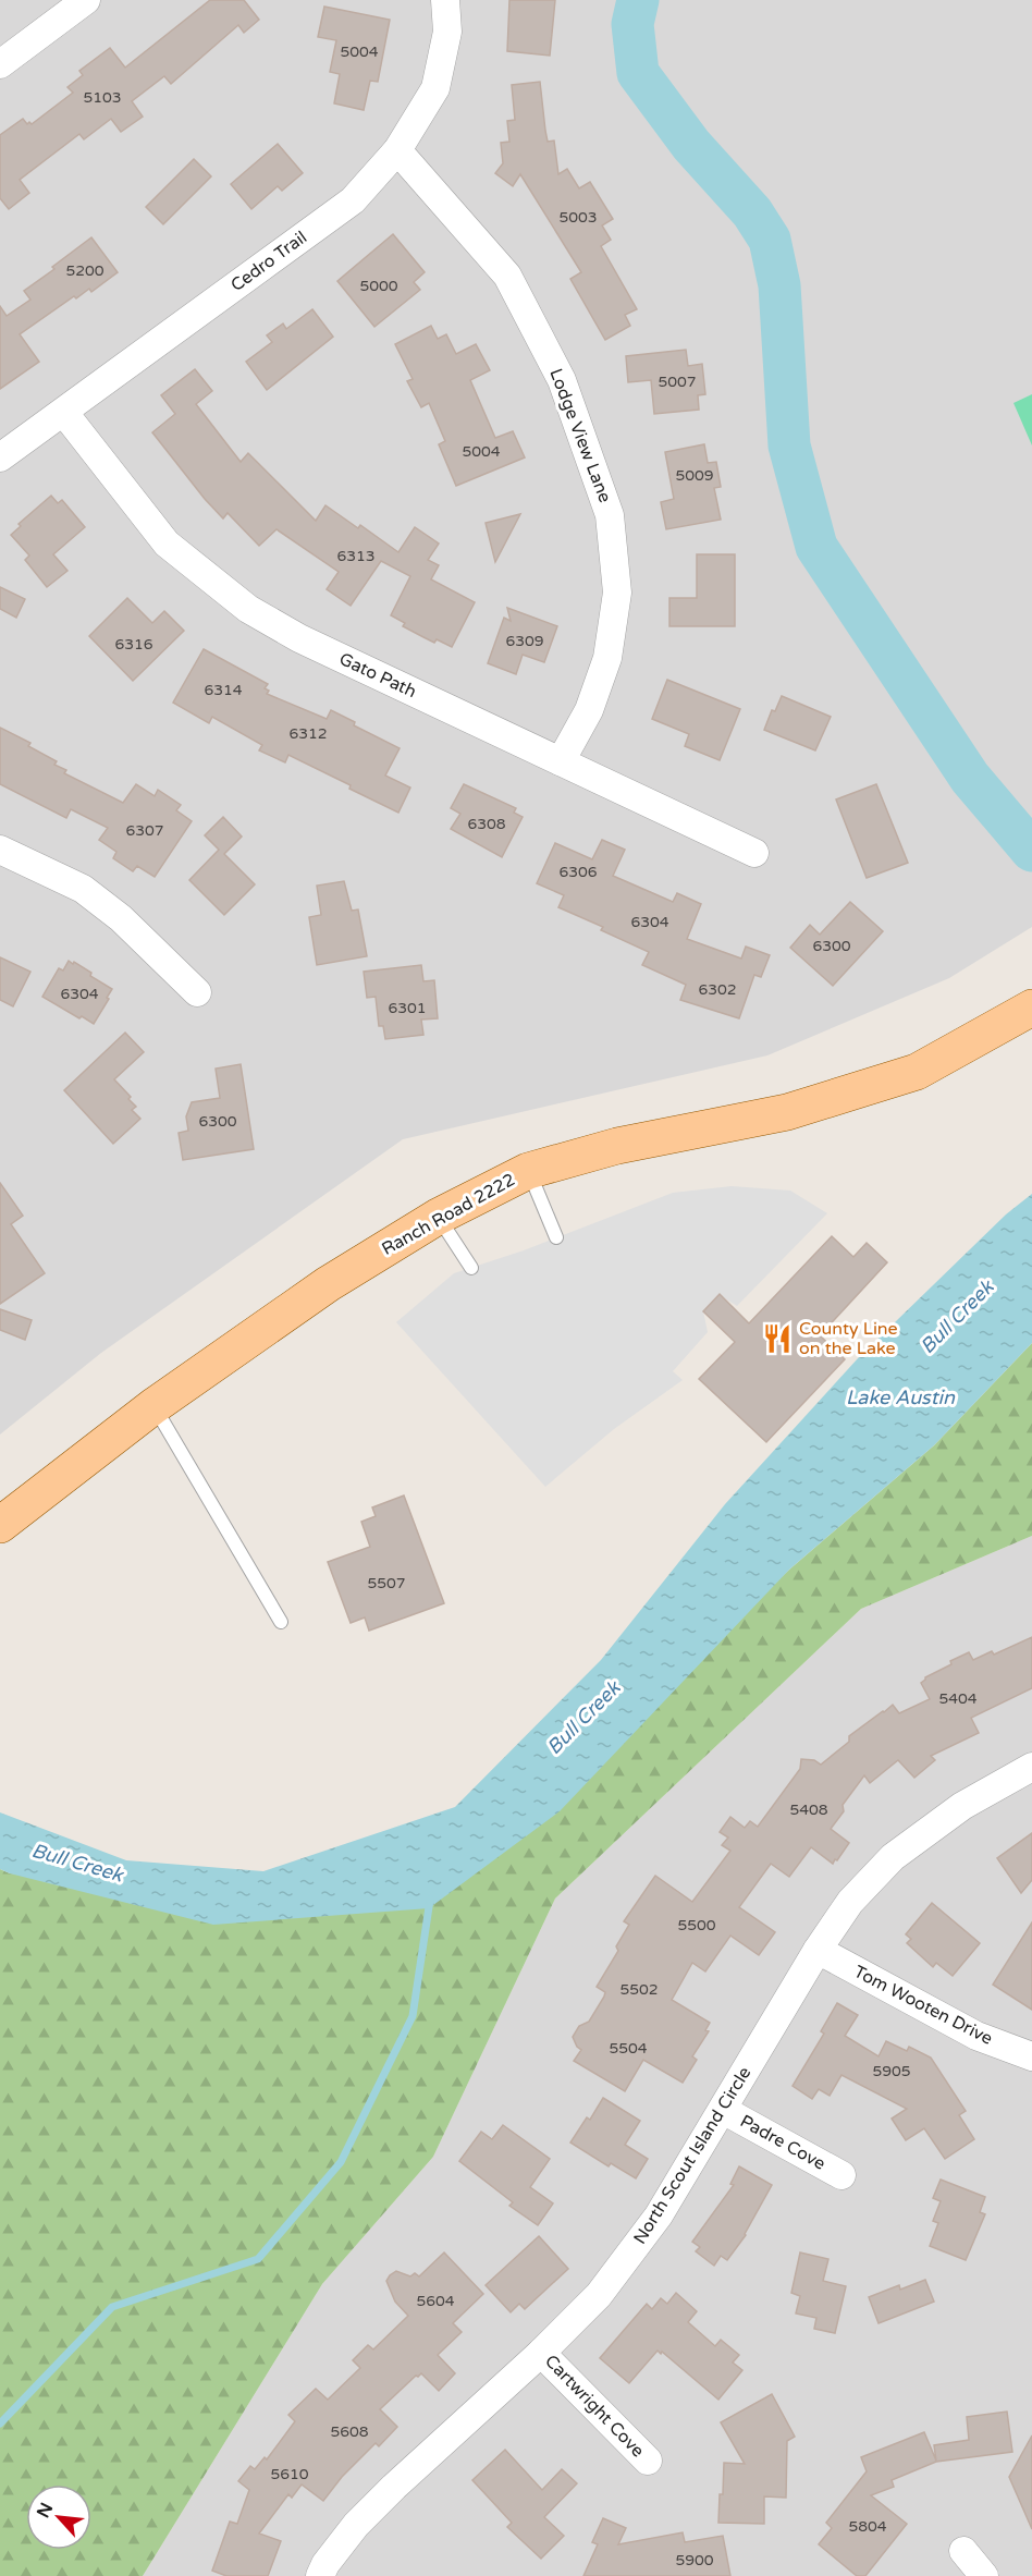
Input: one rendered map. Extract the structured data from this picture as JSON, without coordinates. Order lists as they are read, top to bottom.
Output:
{
  "streets": {
    "main road": ["Ranch Road 2222"],
    "street": [
      "Cedro Trail",
      "Lodge View Lane",
      "Gato Path",
      "Tom Wooten Drive",
      "Padre Cove",
      "North Scout Island Circle",
      "Cartwright Cove"
    ]
  },
  "crossings": [
    ["Cedro Trail", "Lodge View Lane"],
    ["Cedro Trail", "Gato Path"],
    ["Lodge View Lane", "Gato Path"],
    ["Tom Wooten Drive", "North Scout Island Circle"],
    ["Padre Cove", "North Scout Island Circle"],
    ["North Scout Island Circle", "Cartwright Cove"]
  ],
  "water": ["Bull Creek", "Lake Austin"],
  "places": {
    "restaurant": ["County Line on the Lake"]
  },
  "house_numbers": [
    "5004",
    "5103",
    "5003",
    "5200",
    "5000",
    "5007",
    "5004",
    "5009",
    "6313",
    "6309",
    "6316",
    "6314",
    "6312",
    "6308",
    "6307",
    "6306",
    "6304",
    "6300",
    "6302",
    "6304",
    "6301",
    "6300",
    "5507",
    "5404",
    "5408",
    "5500",
    "5502",
    "5504",
    "5905",
    "5604",
    "5608",
    "5610",
    "5804",
    "5900"
  ],
  "north": "top left"
}
